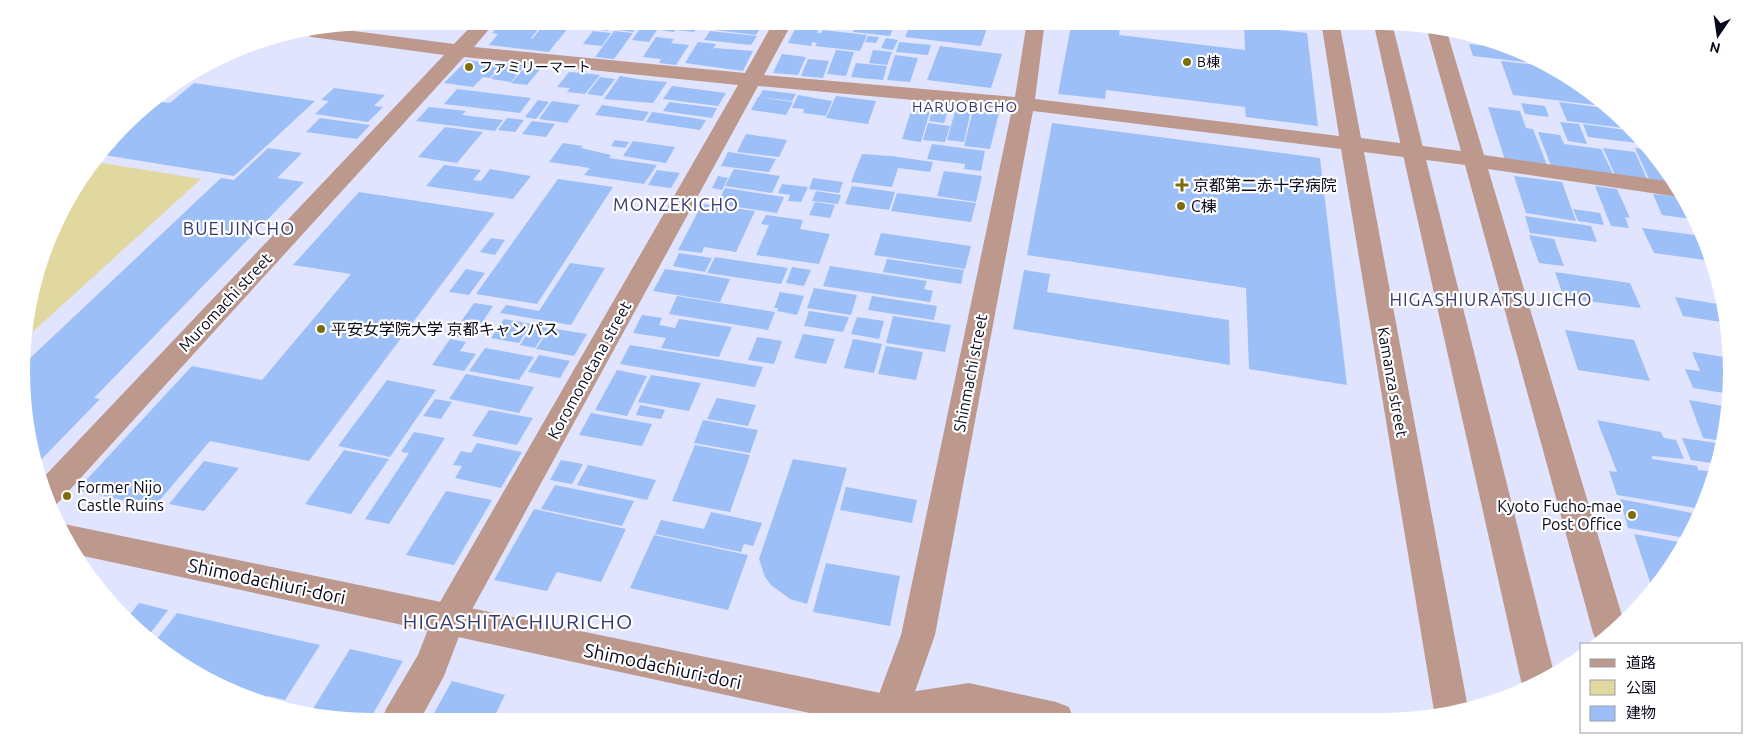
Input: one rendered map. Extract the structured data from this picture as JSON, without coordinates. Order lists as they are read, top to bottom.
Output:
{
  "streets": {
    "street": [
      "Muromachi street",
      "Koromonotana street",
      "Shinmachi street",
      "Kamanza street",
      "Shimodachiuri-dori"
    ]
  },
  "crossings": [
    ["Koromonotana street", "Shimodachiuri-dori"]
  ],
  "districts": [
    "HARUOBICHO",
    "MONZEKICHO",
    "BUEIJINCHO",
    "HIGASHIURATSUJICHO",
    "HIGASHITACHIURICHO"
  ],
  "places": {
    "other": [
      "B棟",
      "ファミリーマート",
      "C棟",
      "平安女学院大学 京都キャンパス",
      "Former Nijo Castle Ruins",
      "Kyoto Fucho-mae Post Office"
    ],
    "health": ["京都第二赤十字病院"]
  },
  "legend": ["道路", "公園", "建物"],
  "north": "bottom"
}
